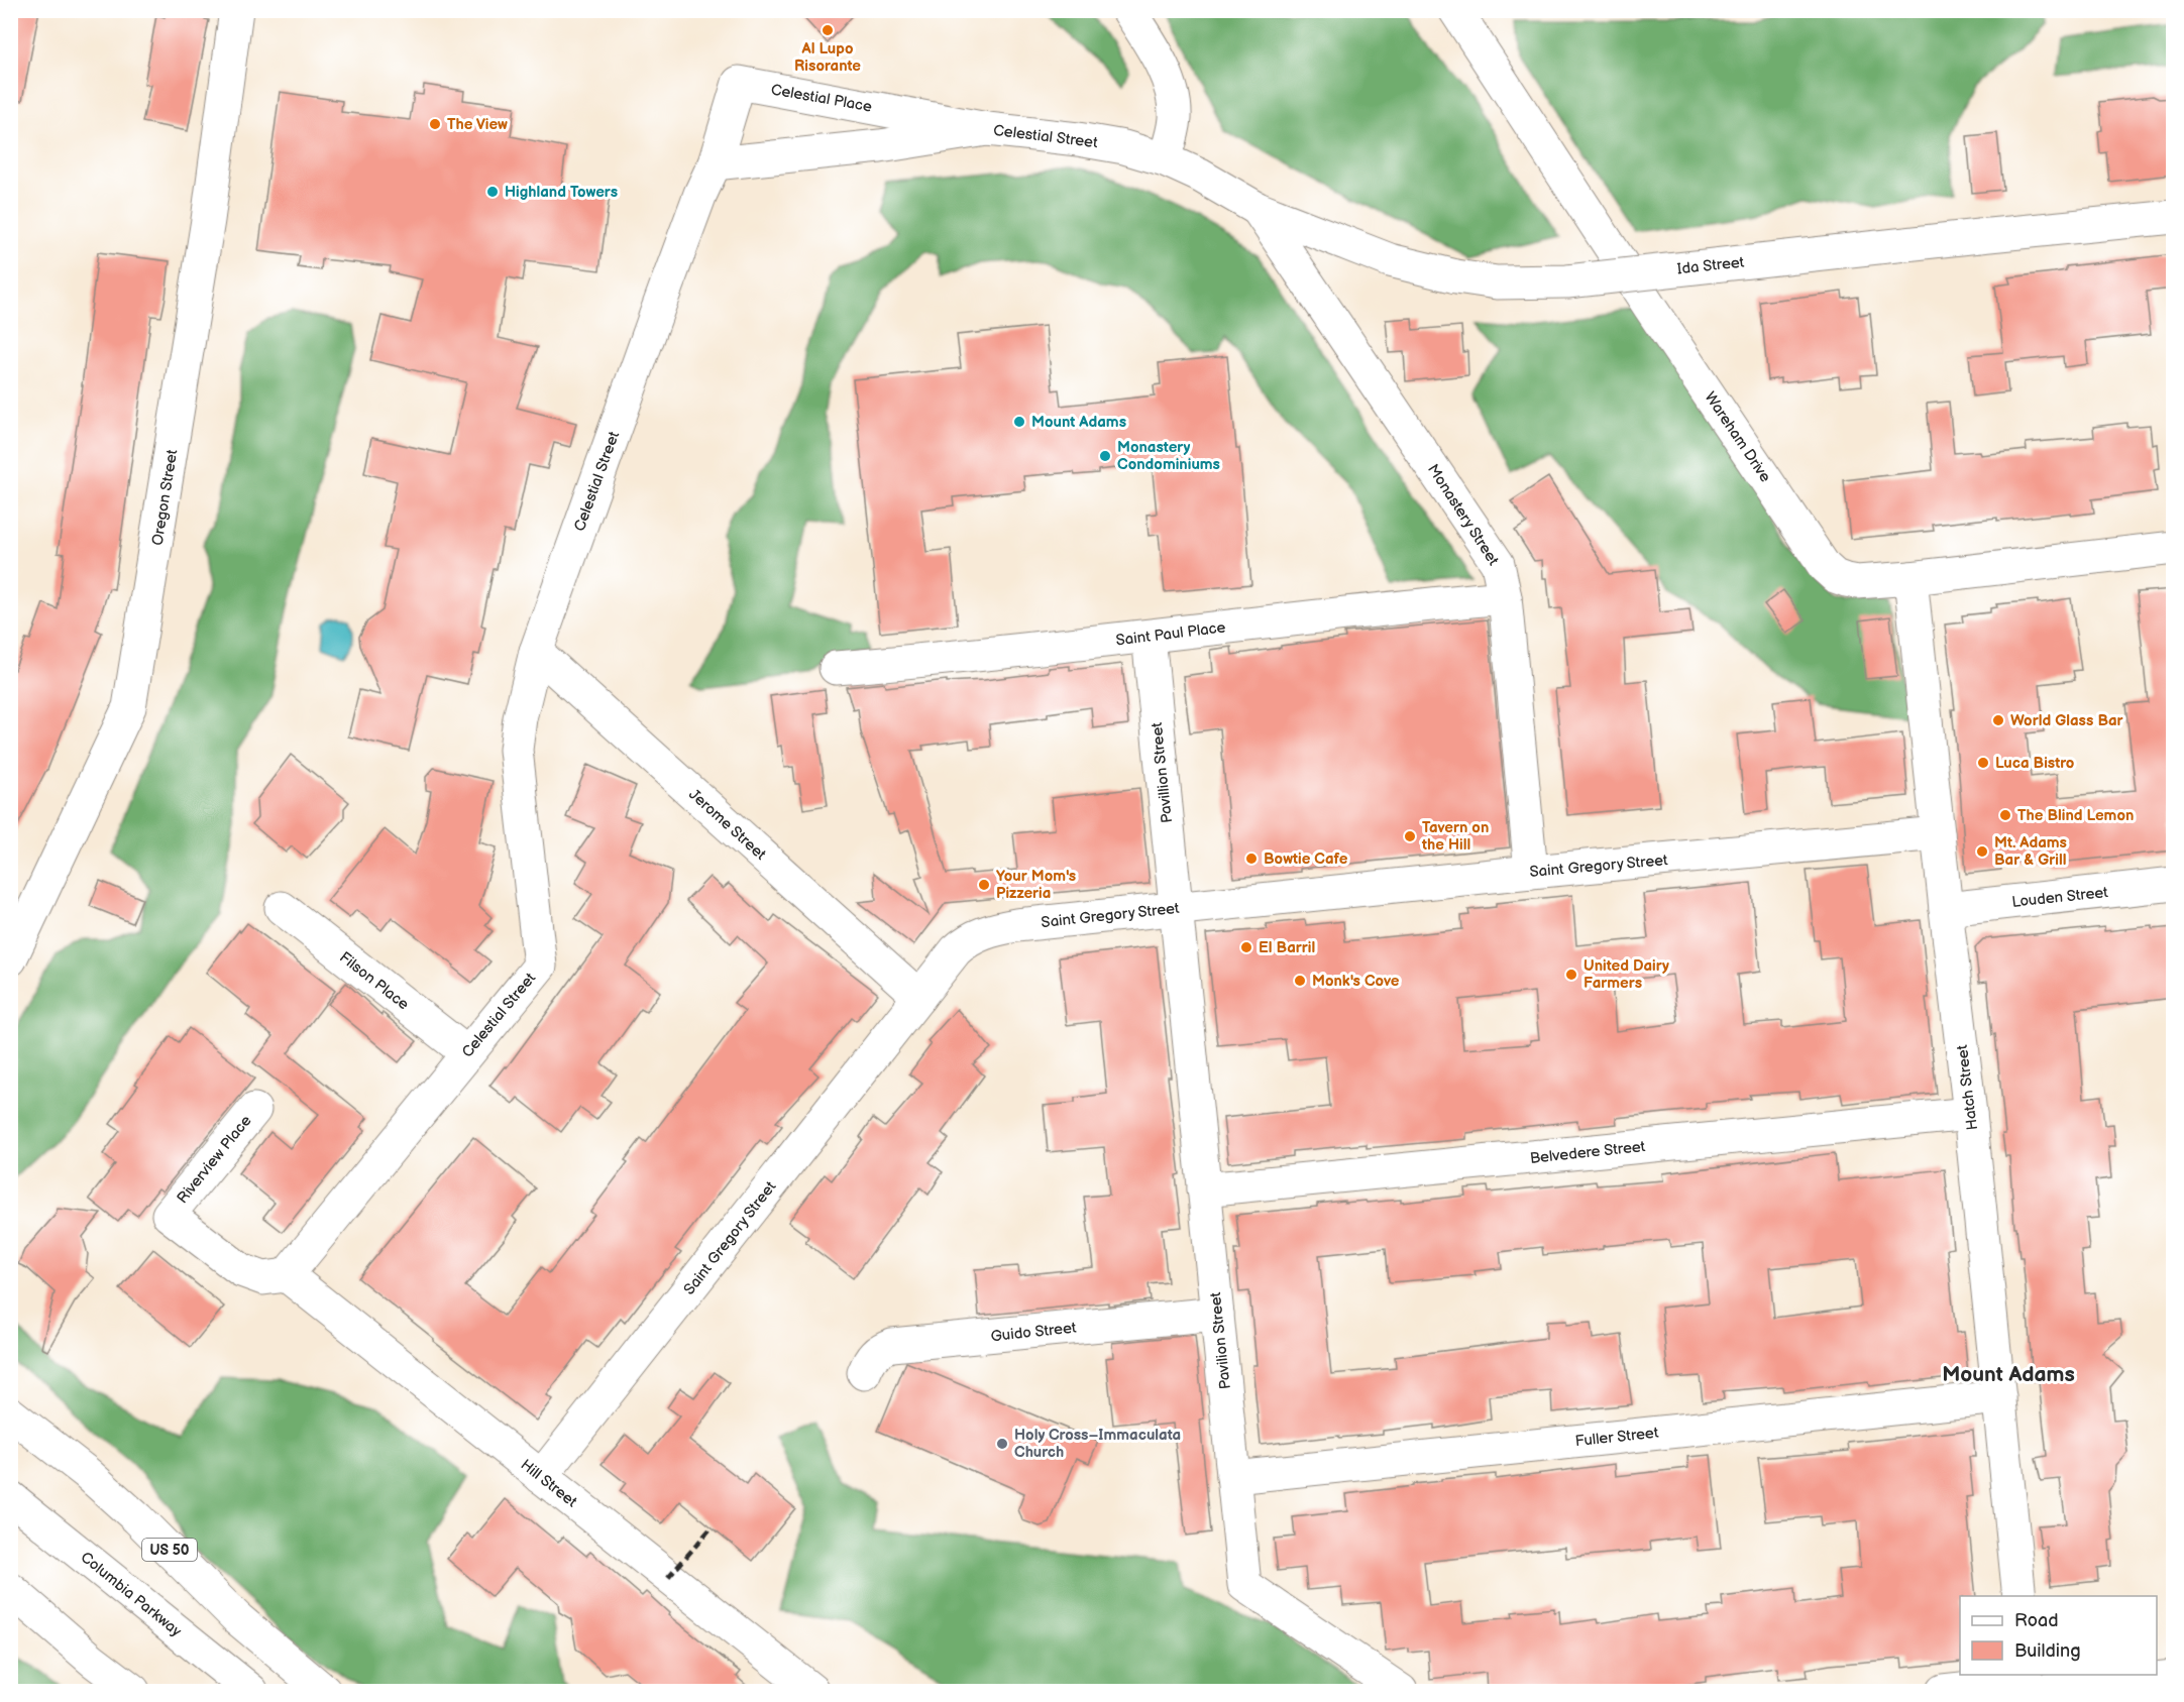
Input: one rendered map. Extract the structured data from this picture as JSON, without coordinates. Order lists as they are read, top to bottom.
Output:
{
  "streets": {
    "main road": [
      "Celestial Place",
      "Celestial Street",
      "Ida Street",
      "Wareham Drive",
      "Oregon Street",
      "Monastery Street",
      "Saint Paul Place",
      "Pavillion Street",
      "Jerome Street",
      "Saint Gregory Street",
      "Louden Street",
      "Filson Place",
      "Hatch Street",
      "Belvedere Street",
      "Riverview Place",
      "Guido Street",
      "Pavilion Street",
      "Fuller Street",
      "Hill Street",
      "US 50",
      "Columbia Parkway"
    ]
  },
  "crossings": [
    ["Celestial Place", "Celestial Street"],
    ["Celestial Street", "Ida Street"],
    ["Celestial Street", "Monastery Street"],
    ["Celestial Street", "Jerome Street"],
    ["Celestial Street", "Filson Place"],
    ["Celestial Street", "Riverview Place"],
    ["Celestial Street", "Hill Street"],
    ["Ida Street", "Monastery Street"],
    ["Wareham Drive", "Hatch Street"],
    ["Monastery Street", "Saint Paul Place"],
    ["Monastery Street", "Saint Gregory Street"],
    ["Saint Paul Place", "Pavillion Street"],
    ["Pavillion Street", "Saint Gregory Street"],
    ["Pavillion Street", "Pavilion Street"],
    ["Jerome Street", "Saint Gregory Street"],
    ["Saint Gregory Street", "Hatch Street"],
    ["Saint Gregory Street", "Pavilion Street"],
    ["Saint Gregory Street", "Hill Street"],
    ["Louden Street", "Hatch Street"],
    ["Hatch Street", "Belvedere Street"],
    ["Hatch Street", "Fuller Street"],
    ["Belvedere Street", "Pavilion Street"],
    ["Riverview Place", "Hill Street"],
    ["Guido Street", "Pavilion Street"],
    ["Pavilion Street", "Fuller Street"]
  ],
  "districts": ["Mount Adams"],
  "places": [
    "Al Lupo Risorante",
    "The View",
    "Highland Towers",
    "Mount Adams",
    "Monastery Condominiums",
    "World Glass Bar",
    "Luca Bistro",
    "The Blind Lemon",
    "Tavern on the Hill",
    "Mt. Adams Bar & Grill",
    "Bowtie Cafe",
    "Your Mom's Pizzeria",
    "El Barril",
    "United Dairy Farmers",
    "Monk's Cove",
    "Holy Cross–Immaculata Church"
  ],
  "legend": ["Road", "Building"]
}
